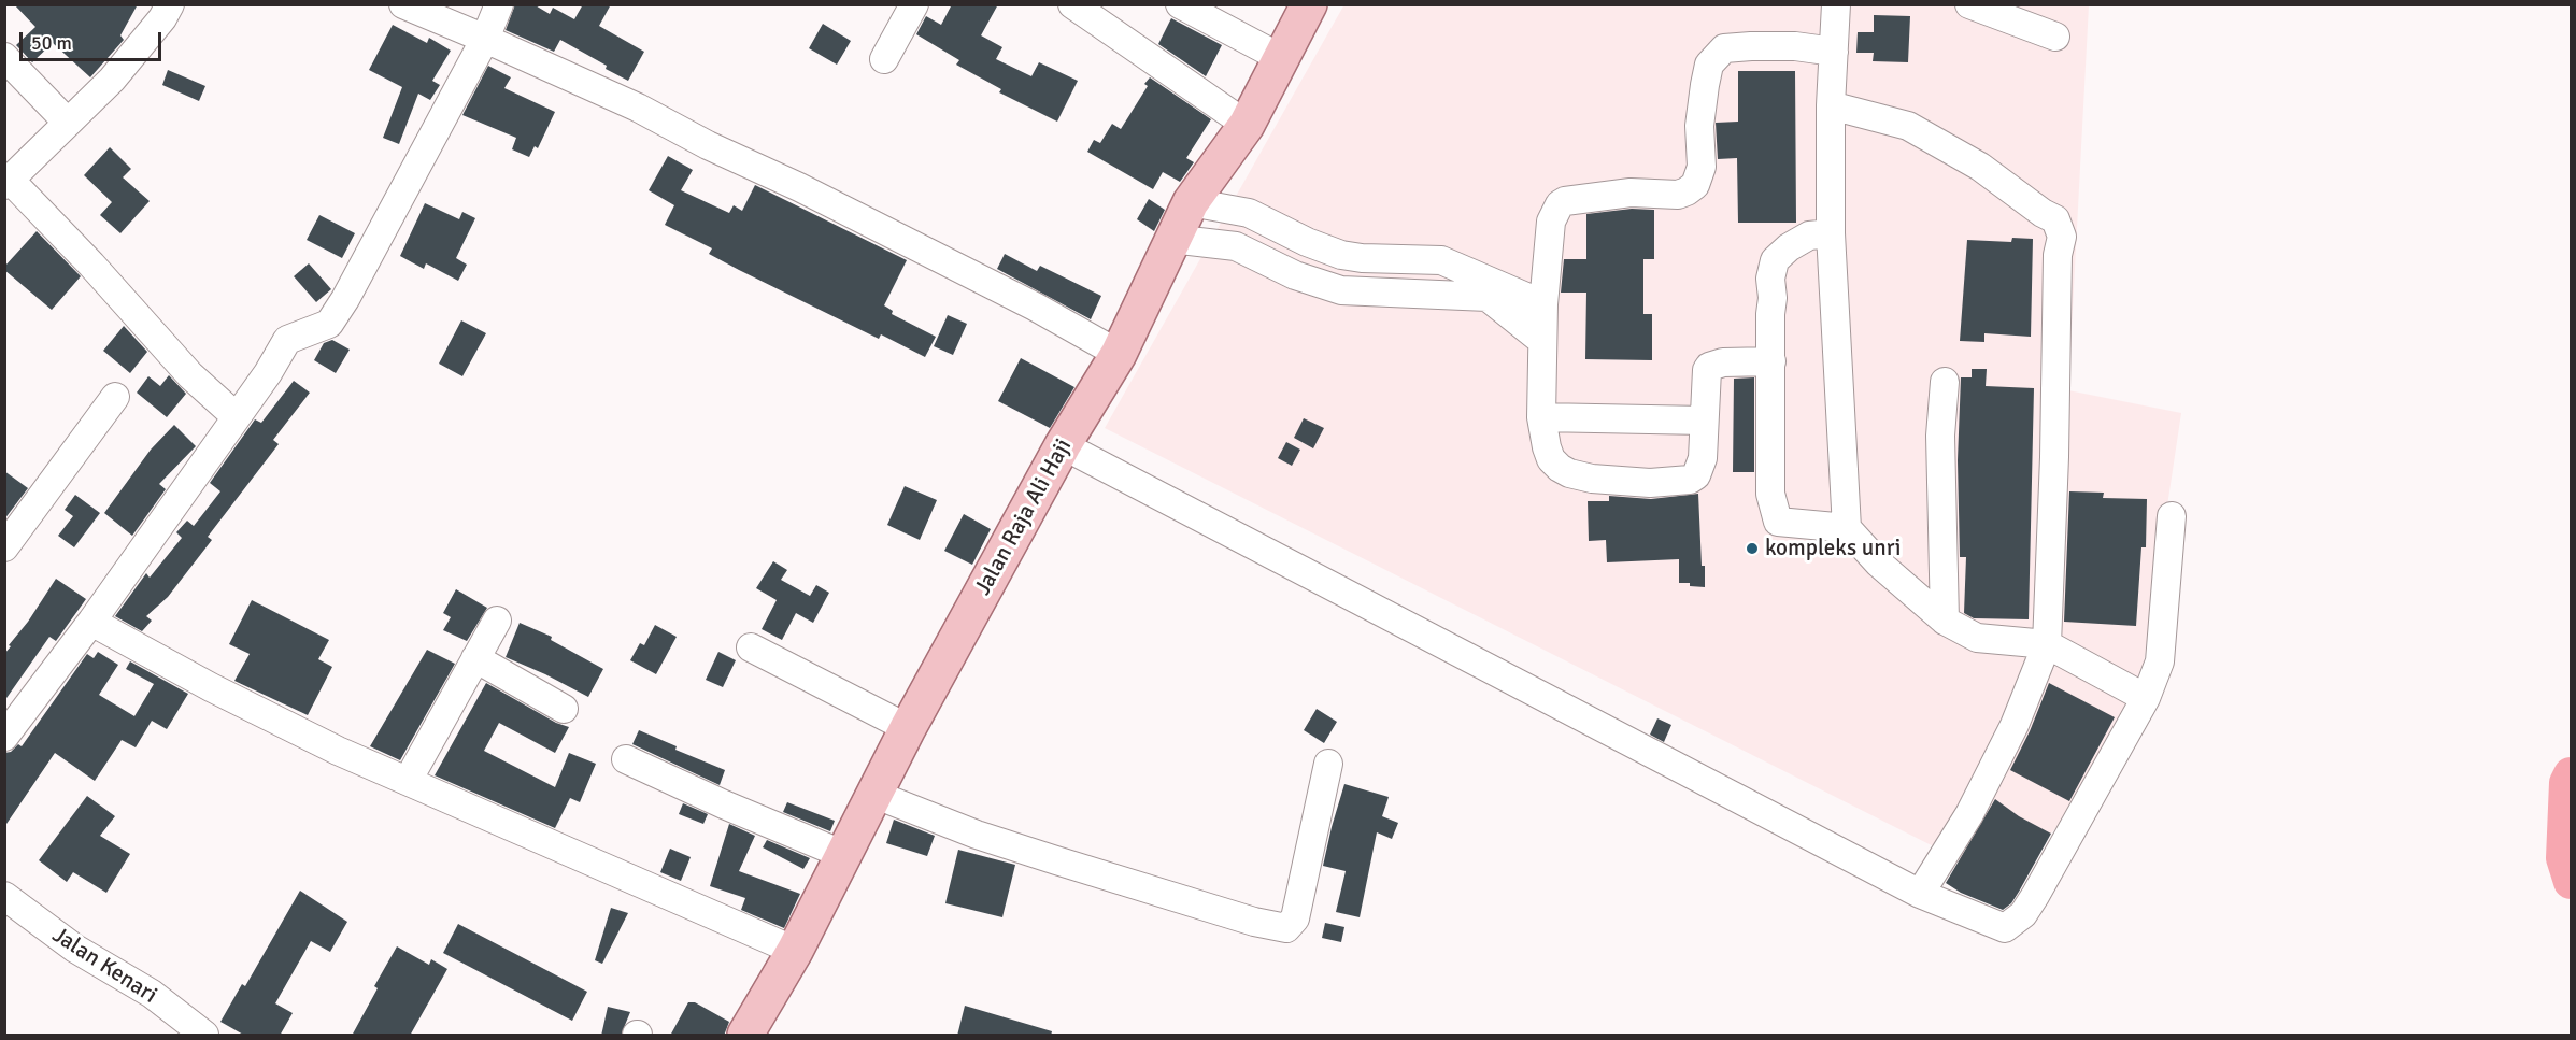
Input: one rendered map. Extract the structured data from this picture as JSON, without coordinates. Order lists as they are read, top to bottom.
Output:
{
  "streets": {
    "main road": ["Jalan Raja Ali Haji"],
    "street": ["Jalan Kenari"]
  },
  "places": ["kompleks unri"],
  "scale_bar": "50 m"
}
